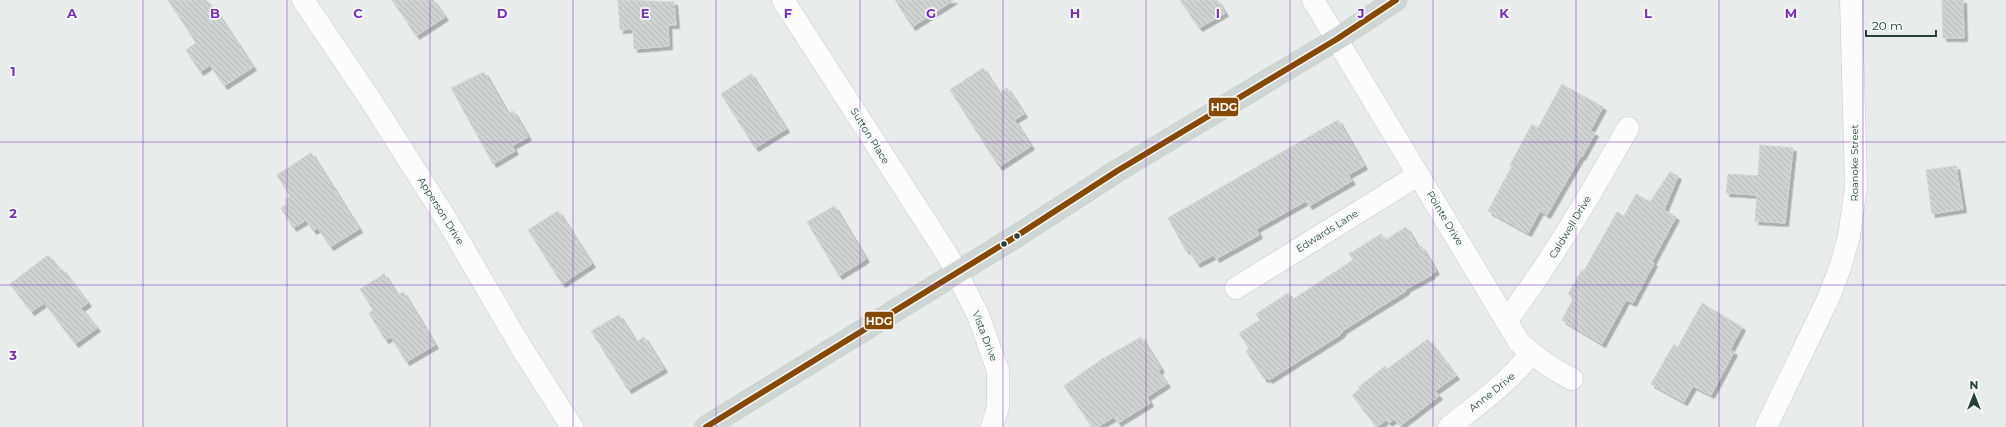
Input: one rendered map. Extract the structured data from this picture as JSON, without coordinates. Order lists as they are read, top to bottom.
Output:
{
  "streets": {
    "street": [
      "Sutton Place",
      "Roanoke Street",
      "Apperson Drive",
      "Pointe Drive",
      "Caldwell Drive",
      "Edwards Lane",
      "Vista Drive",
      "Anne Drive"
    ]
  },
  "crossings": [
    ["Sutton Place", "Vista Drive"],
    ["Pointe Drive", "Caldwell Drive"],
    ["Pointe Drive", "Edwards Lane"],
    ["Pointe Drive", "Anne Drive"]
  ],
  "lines": ["transit line HDG"],
  "scale_bar": "20 m",
  "north": "top",
  "grid": {
    "columns": [
      "A",
      "B",
      "C",
      "D",
      "E",
      "F",
      "G",
      "H",
      "I",
      "J",
      "K",
      "L",
      "M"
    ],
    "rows": ["1", "2", "3"]
  }
}
